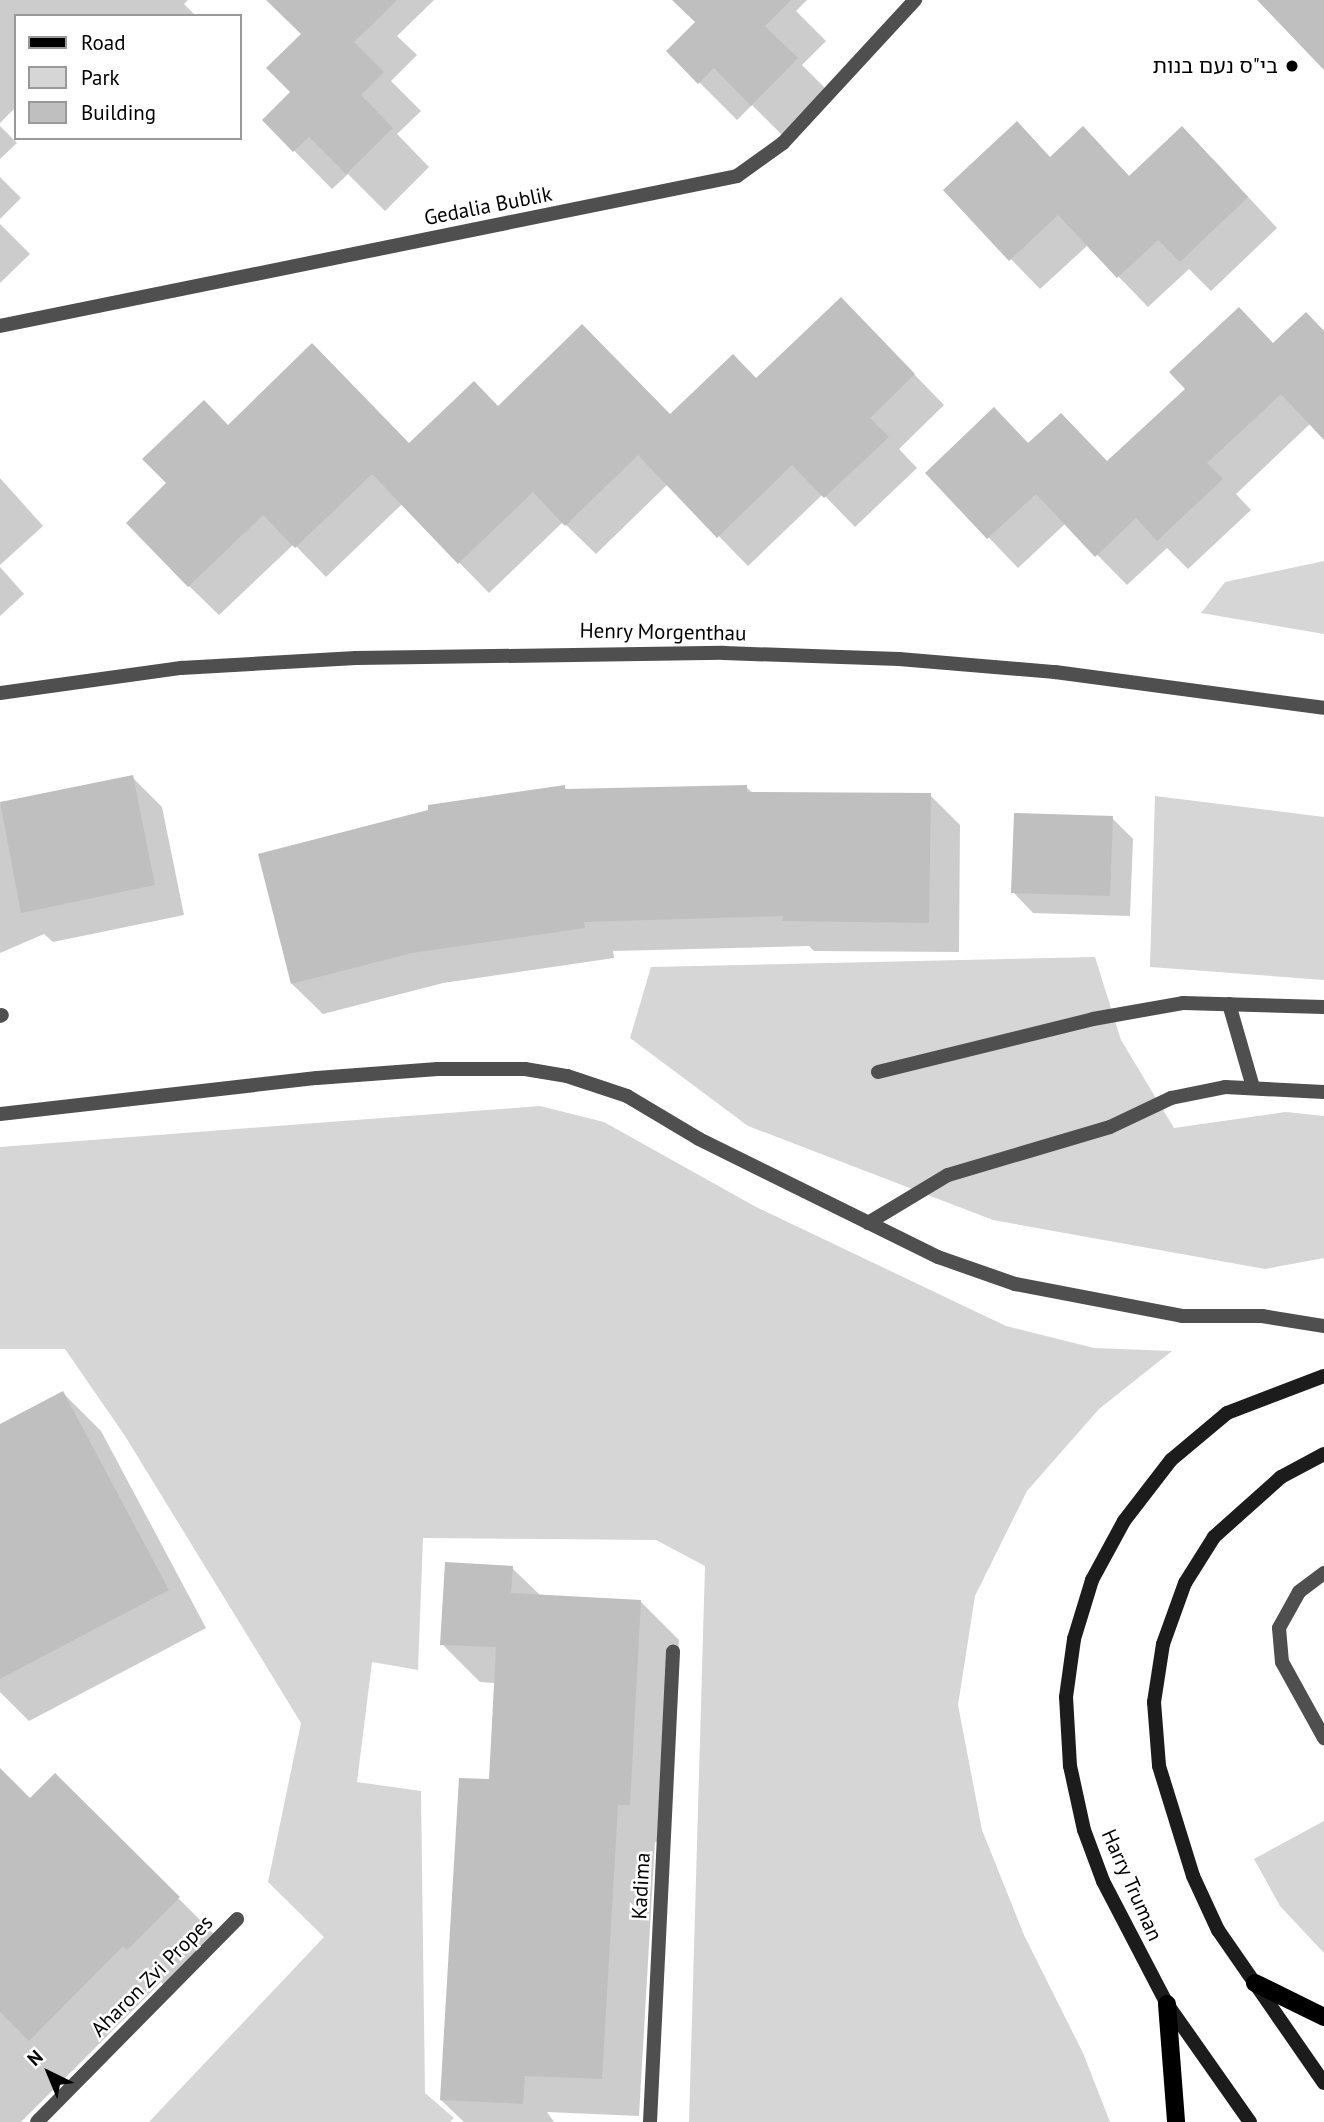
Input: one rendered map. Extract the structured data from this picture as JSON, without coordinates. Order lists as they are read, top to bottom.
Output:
{
  "streets": {
    "street": [
      "Gedalia Bublik",
      "Henry Morgenthau",
      "Harry Truman",
      "Kadima",
      "Aharon Zvi Propes"
    ]
  },
  "places": ["בי\"ס נעם בנות"],
  "legend": ["Road", "Park", "Building"],
  "north": "top left"
}
